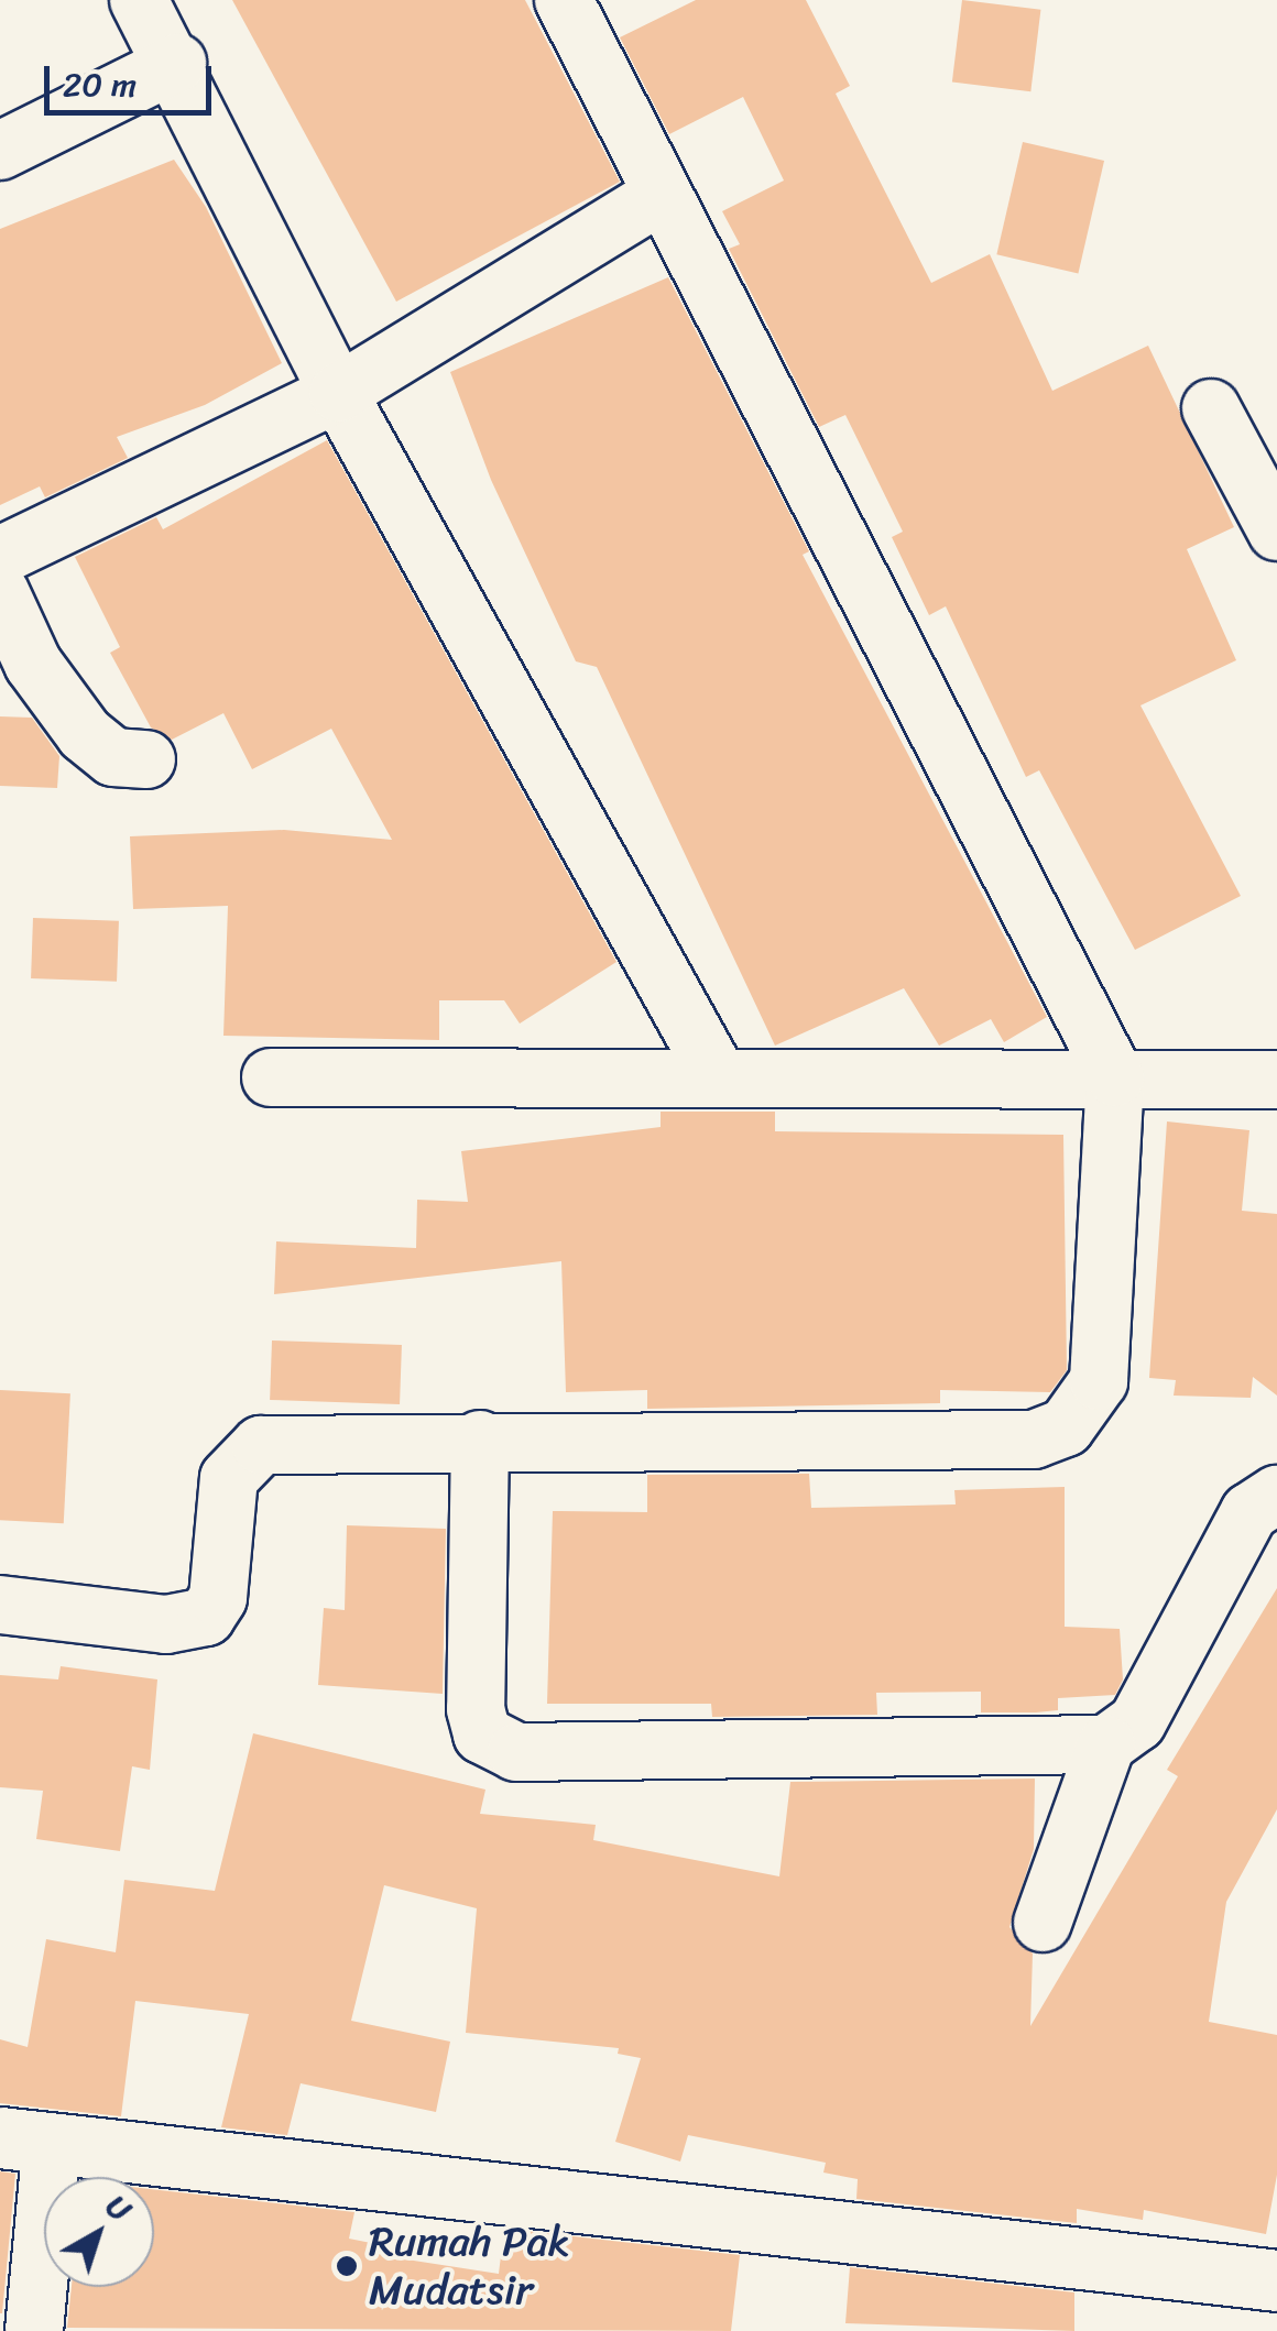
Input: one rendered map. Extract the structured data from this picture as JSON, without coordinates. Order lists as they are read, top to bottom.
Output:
{
  "places": ["Rumah Pak Mudatsir"],
  "scale_bar": "20 m",
  "north": "top right"
}
